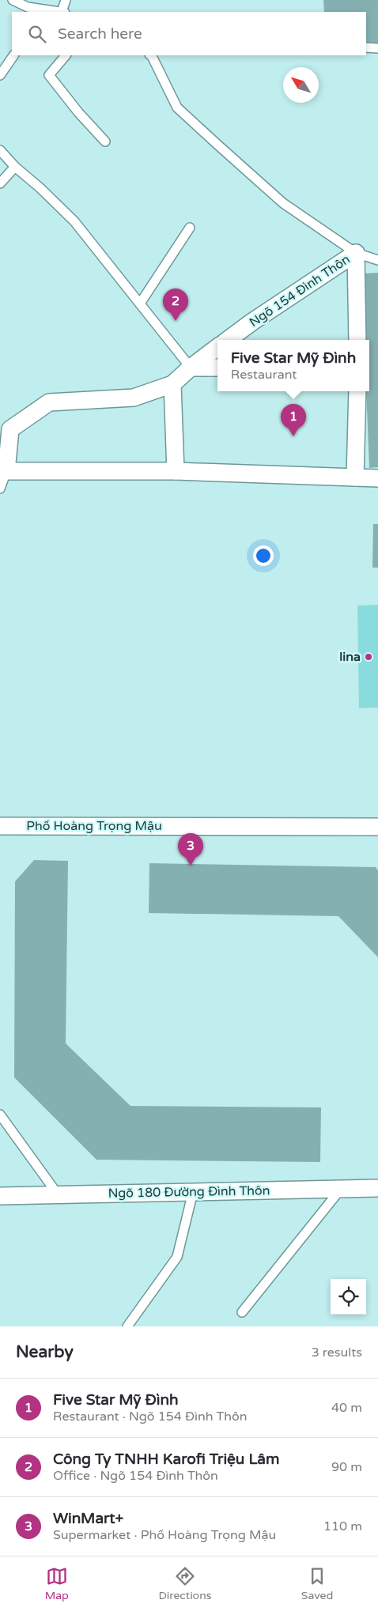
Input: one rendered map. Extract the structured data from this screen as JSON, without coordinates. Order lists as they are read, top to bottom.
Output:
{
  "streets": {
    "street": ["Ngõ 154 Đình Thôn", "Phố Hoàng Trọng Mậu", "Ngõ 180 Đường Đình Thôn"]
  },
  "places": ["lina"],
  "north": "top left",
  "page": {
    "search": "Search here",
    "pins": ["2", "1", "3"],
    "popup": ["Five Star Mỹ Đình", "Restaurant"],
    "heading": ["Nearby", "3 results"],
    "list": [
      {
        "mark": "1",
        "name": "Five Star Mỹ Đình",
        "note": "Restaurant · Ngõ 154 Đình Thôn",
        "value": "40 m"
      },
      {
        "mark": "2",
        "name": "Công Ty TNHH Karofi Triệu Lâm",
        "note": "Office · Ngõ 154 Đình Thôn",
        "value": "90 m"
      },
      {
        "mark": "3",
        "name": "WinMart+",
        "note": "Supermarket · Phố Hoàng Trọng Mậu",
        "value": "110 m"
      }
    ],
    "nav": ["Map", "Directions", "Saved"]
  }
}
